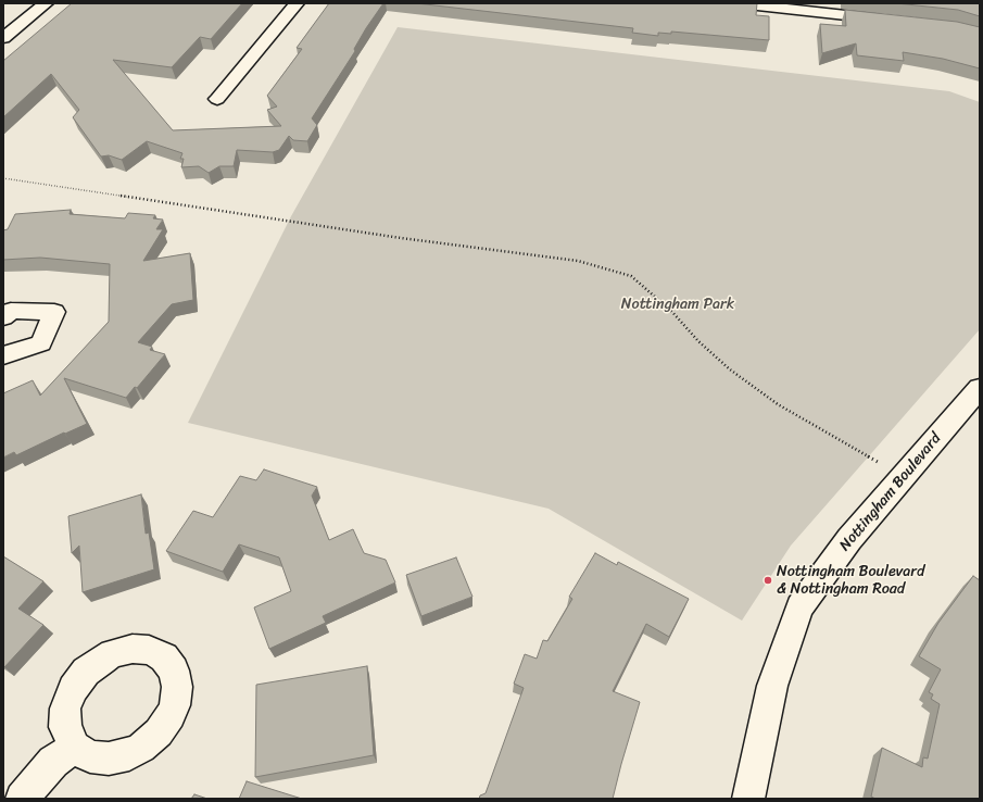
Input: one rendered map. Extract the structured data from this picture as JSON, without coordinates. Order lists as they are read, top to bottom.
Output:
{
  "streets": {
    "street": ["Nottingham Boulevard"]
  },
  "parks": ["Nottingham Park"],
  "places": ["Nottingham Boulevard & Nottingham Road"]
}
